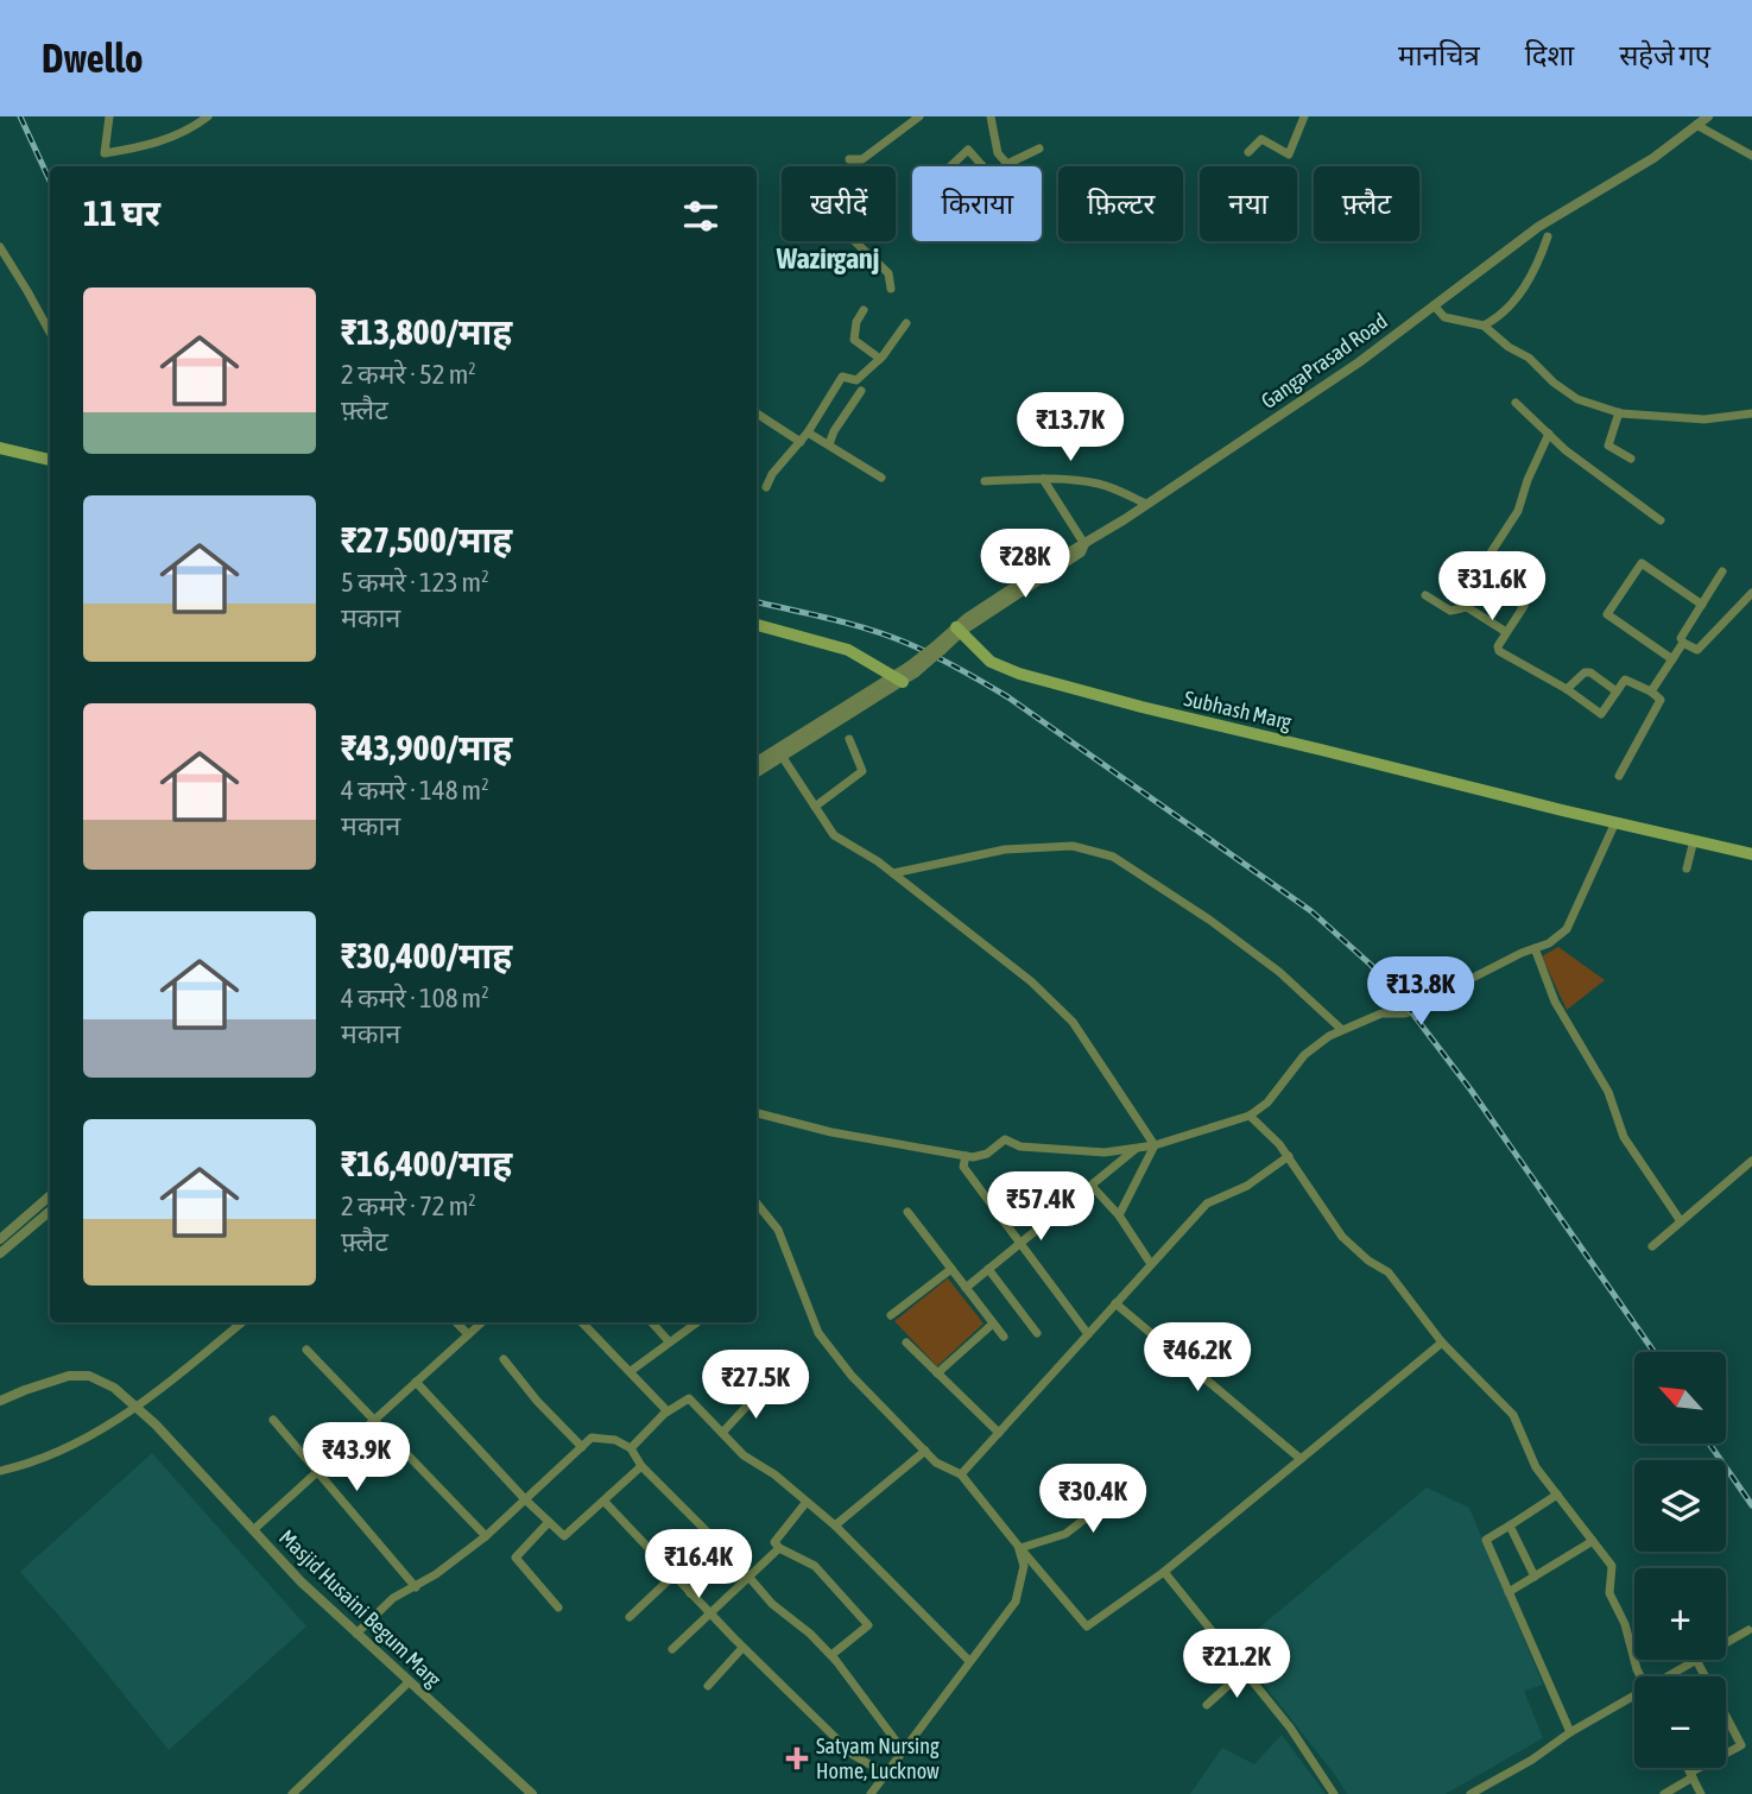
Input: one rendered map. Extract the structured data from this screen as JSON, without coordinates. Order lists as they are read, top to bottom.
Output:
{
  "streets": {
    "main road": ["Subhash Marg"],
    "street": ["GangaPrasad Road", "Masjid Husaini Begum Marg"]
  },
  "crossings": [
    ["GangaPrasad Road", "Subhash Marg"]
  ],
  "districts": ["Wazirganj"],
  "places": {
    "health": ["Satyam Nursing Home, Lucknow"]
  },
  "north": "top left",
  "page": {
    "header": "Dwello",
    "nav": ["मानचित्र", "दिशा", "सहेजे गए"],
    "chip": [
      "खरीदें",
      "किराया",
      "फ़िल्टर",
      "नया",
      "फ़्लैट"
    ],
    "heading": "11 घर",
    "list": [
      {
        "name": "₹13,800/माह",
        "note": "2 कमरे · 52 m² · फ़्लैट"
      },
      {
        "name": "₹27,500/माह",
        "note": "5 कमरे · 123 m² · मकान"
      },
      {
        "name": "₹43,900/माह",
        "note": "4 कमरे · 148 m² · मकान"
      },
      {
        "name": "₹30,400/माह",
        "note": "4 कमरे · 108 m² · मकान"
      },
      {
        "name": "₹16,400/माह",
        "note": "2 कमरे · 72 m² · फ़्लैट"
      }
    ],
    "price": [
      "₹13.7K",
      "₹28K",
      "₹31.6K",
      "₹13.8K",
      "₹57.4K",
      "₹46.2K",
      "₹27.5K",
      "₹43.9K",
      "₹30.4K",
      "₹16.4K",
      "₹21.2K"
    ],
    "map_buttons": ["+", "−"]
  }
}
